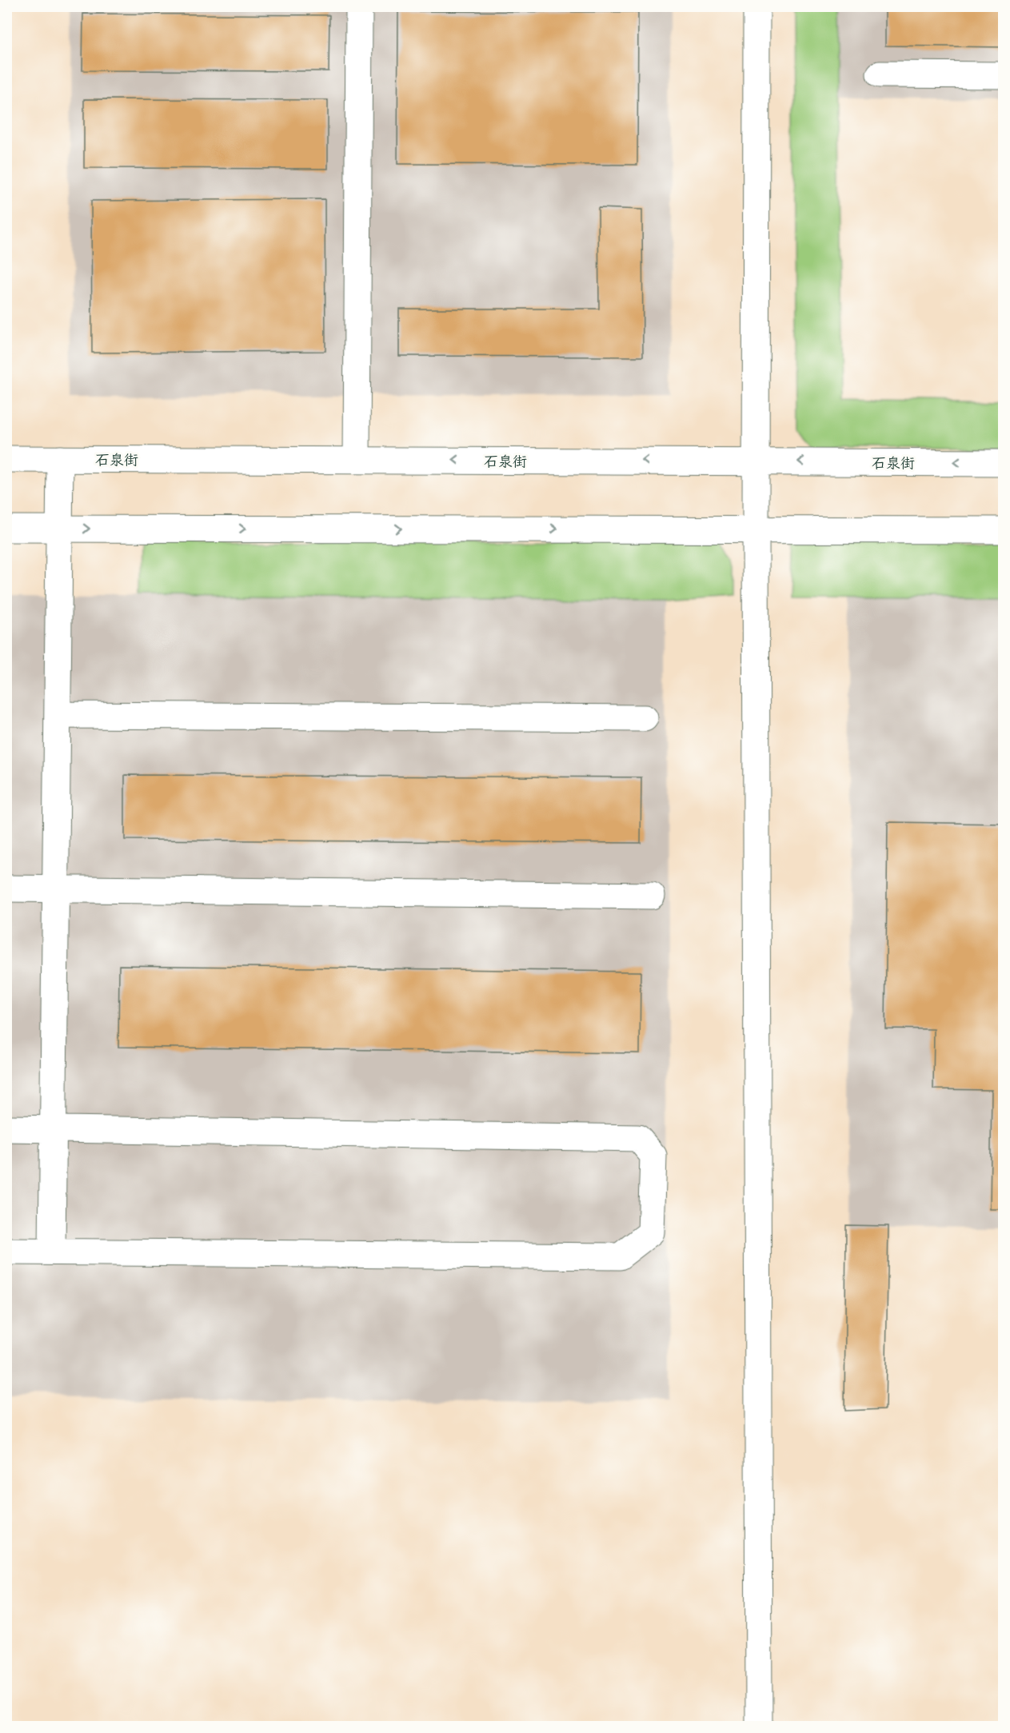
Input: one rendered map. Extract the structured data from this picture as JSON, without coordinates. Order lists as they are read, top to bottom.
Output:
{
  "streets": {
    "main road": ["石泉街"]
  }
}
